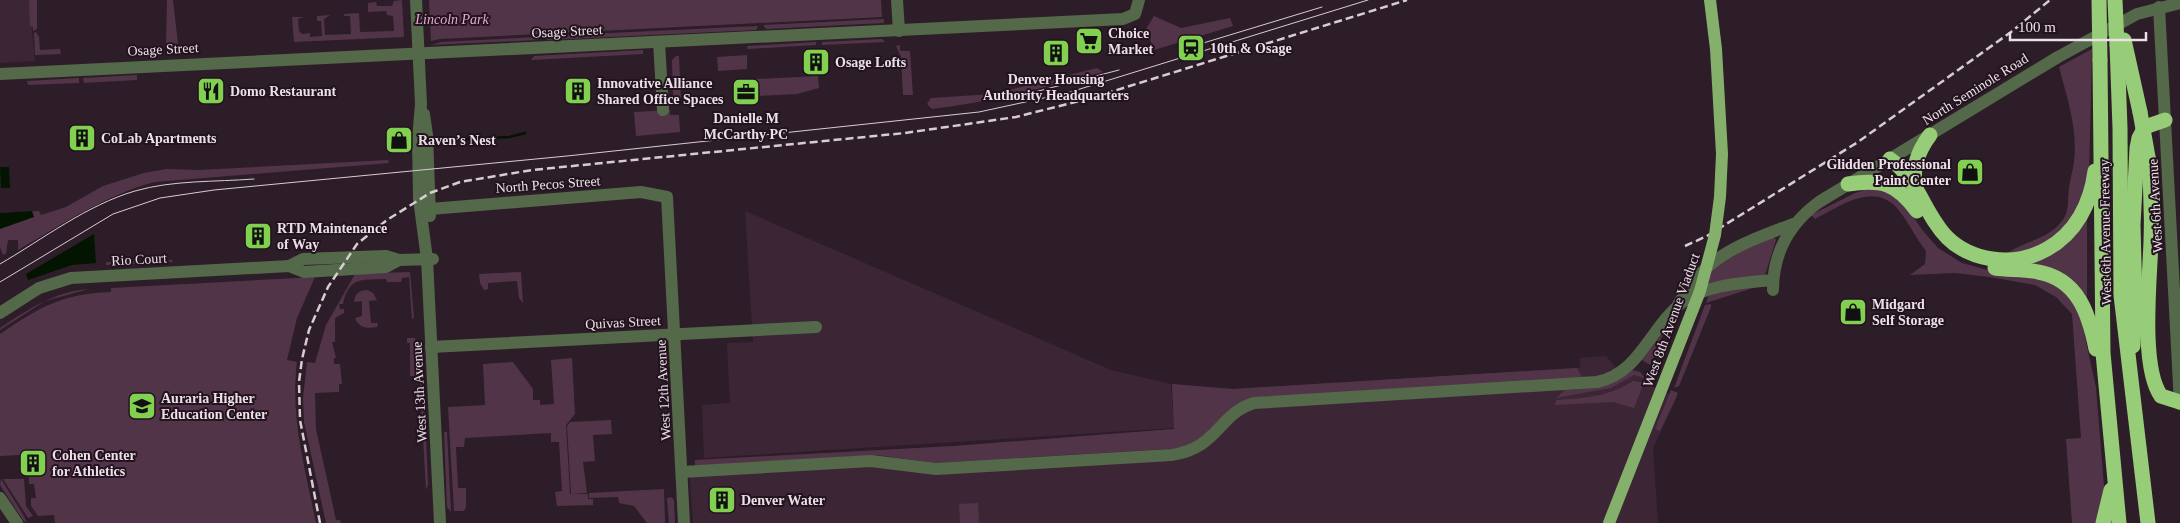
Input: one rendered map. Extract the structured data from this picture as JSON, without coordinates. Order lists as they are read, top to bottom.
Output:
{
  "streets": {
    "highway": ["West 6th Avenue Freeway"],
    "main road": ["West 8th Avenue Viaduct"],
    "street": [
      "Osage Street",
      "North Seminole Road",
      "North Pecos Street",
      "West 6th Avenue",
      "Rio Court",
      "Quivas Street",
      "West 12th Avenue",
      "West 13th Avenue"
    ]
  },
  "crossings": [
    ["Osage Street", "West 13th Avenue"],
    ["North Seminole Road", "West 6th Avenue"],
    ["North Pecos Street", "West 12th Avenue"],
    ["North Pecos Street", "West 13th Avenue"],
    ["Rio Court", "West 13th Avenue"],
    ["Quivas Street", "West 12th Avenue"],
    ["Quivas Street", "West 13th Avenue"]
  ],
  "parks": ["Lincoln Park"],
  "places": {
    "supermarket": ["Choice Market"],
    "station": ["10th & Osage"],
    "building": [
      "Denver Housing Authority Headquarters",
      "Osage Lofts",
      "Innovative Alliance Shared Office Spaces",
      "CoLab Apartments",
      "RTD Maintenance of Way",
      "Cohen Center for Athletics",
      "Denver Water"
    ],
    "restaurant": ["Domo Restaurant"],
    "office": ["Danielle M McCarthy PC"],
    "shop": ["Raven’s Nest", "Glidden Professional Paint Center", "Midgard Self Storage"],
    "school or university": ["Auraria Higher Education Center"]
  },
  "scale_bar": "100 m"
}
